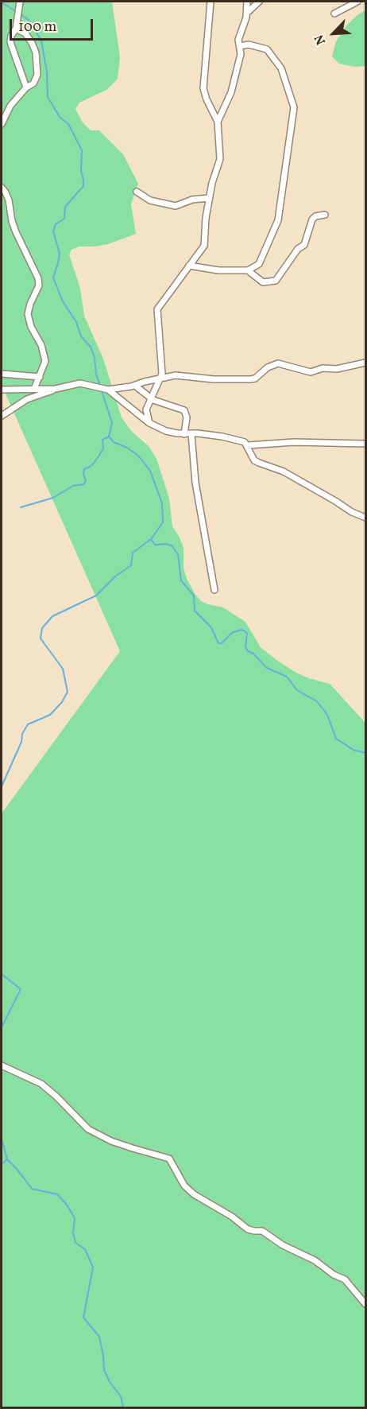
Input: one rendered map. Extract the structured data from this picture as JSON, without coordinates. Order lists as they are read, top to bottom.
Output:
{
  "scale_bar": "100 m",
  "north": "bottom left"
}
